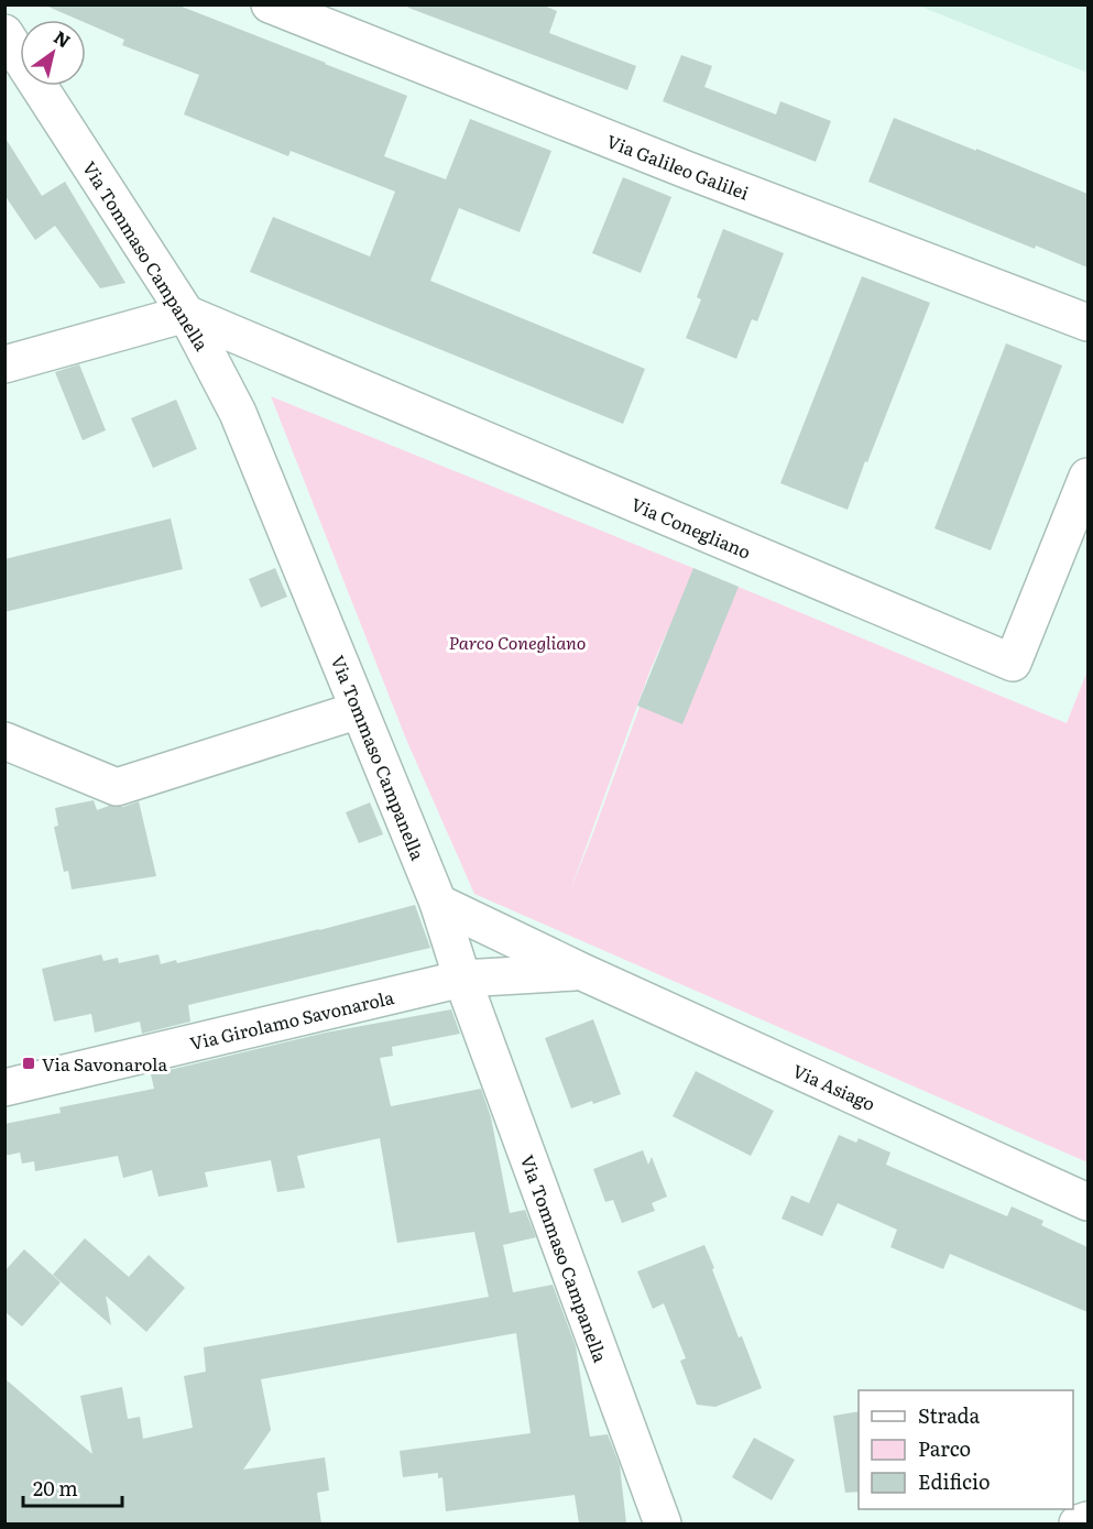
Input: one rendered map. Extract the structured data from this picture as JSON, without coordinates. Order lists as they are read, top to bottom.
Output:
{
  "streets": {
    "street": [
      "Via Galileo Galilei",
      "Via Tommaso Campanella",
      "Via Conegliano",
      "Via Girolamo Savonarola",
      "Via Asiago"
    ]
  },
  "crossings": [
    ["Via Tommaso Campanella", "Via Conegliano"],
    ["Via Tommaso Campanella", "Via Girolamo Savonarola"],
    ["Via Tommaso Campanella", "Via Asiago"],
    ["Via Girolamo Savonarola", "Via Asiago"]
  ],
  "parks": ["Parco Conegliano"],
  "places": {
    "transit": ["Via Savonarola"]
  },
  "legend": ["Strada", "Parco", "Edificio"],
  "scale_bar": "20 m",
  "north": "top right"
}
